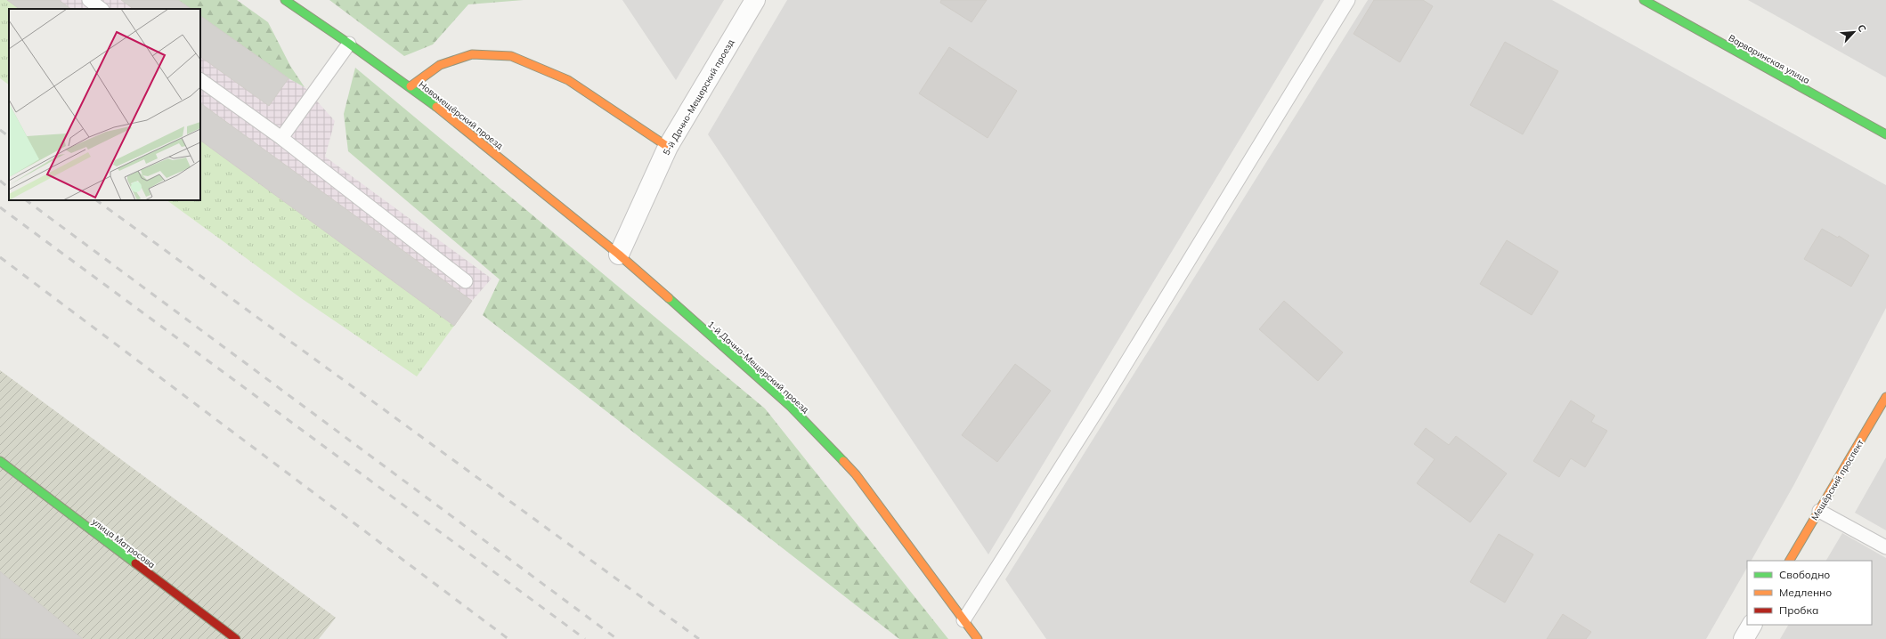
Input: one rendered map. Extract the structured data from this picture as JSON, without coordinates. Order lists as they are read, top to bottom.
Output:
{
  "streets": {
    "street": [
      "Варваринская улица",
      "5-й Дачно-Мещерский проезд",
      "Новомещёрский проезд",
      "1-й Дачно-Мещерский проезд",
      "Мещёрский проспект",
      "улица Матросова"
    ]
  },
  "crossings": [
    ["5-й Дачно-Мещерский проезд", "Новомещёрский проезд"],
    ["5-й Дачно-Мещерский проезд", "1-й Дачно-Мещерский проезд"],
    ["Новомещёрский проезд", "1-й Дачно-Мещерский проезд"]
  ],
  "legend": ["Свободно", "Медленно", "Пробка"],
  "north": "top right"
}
